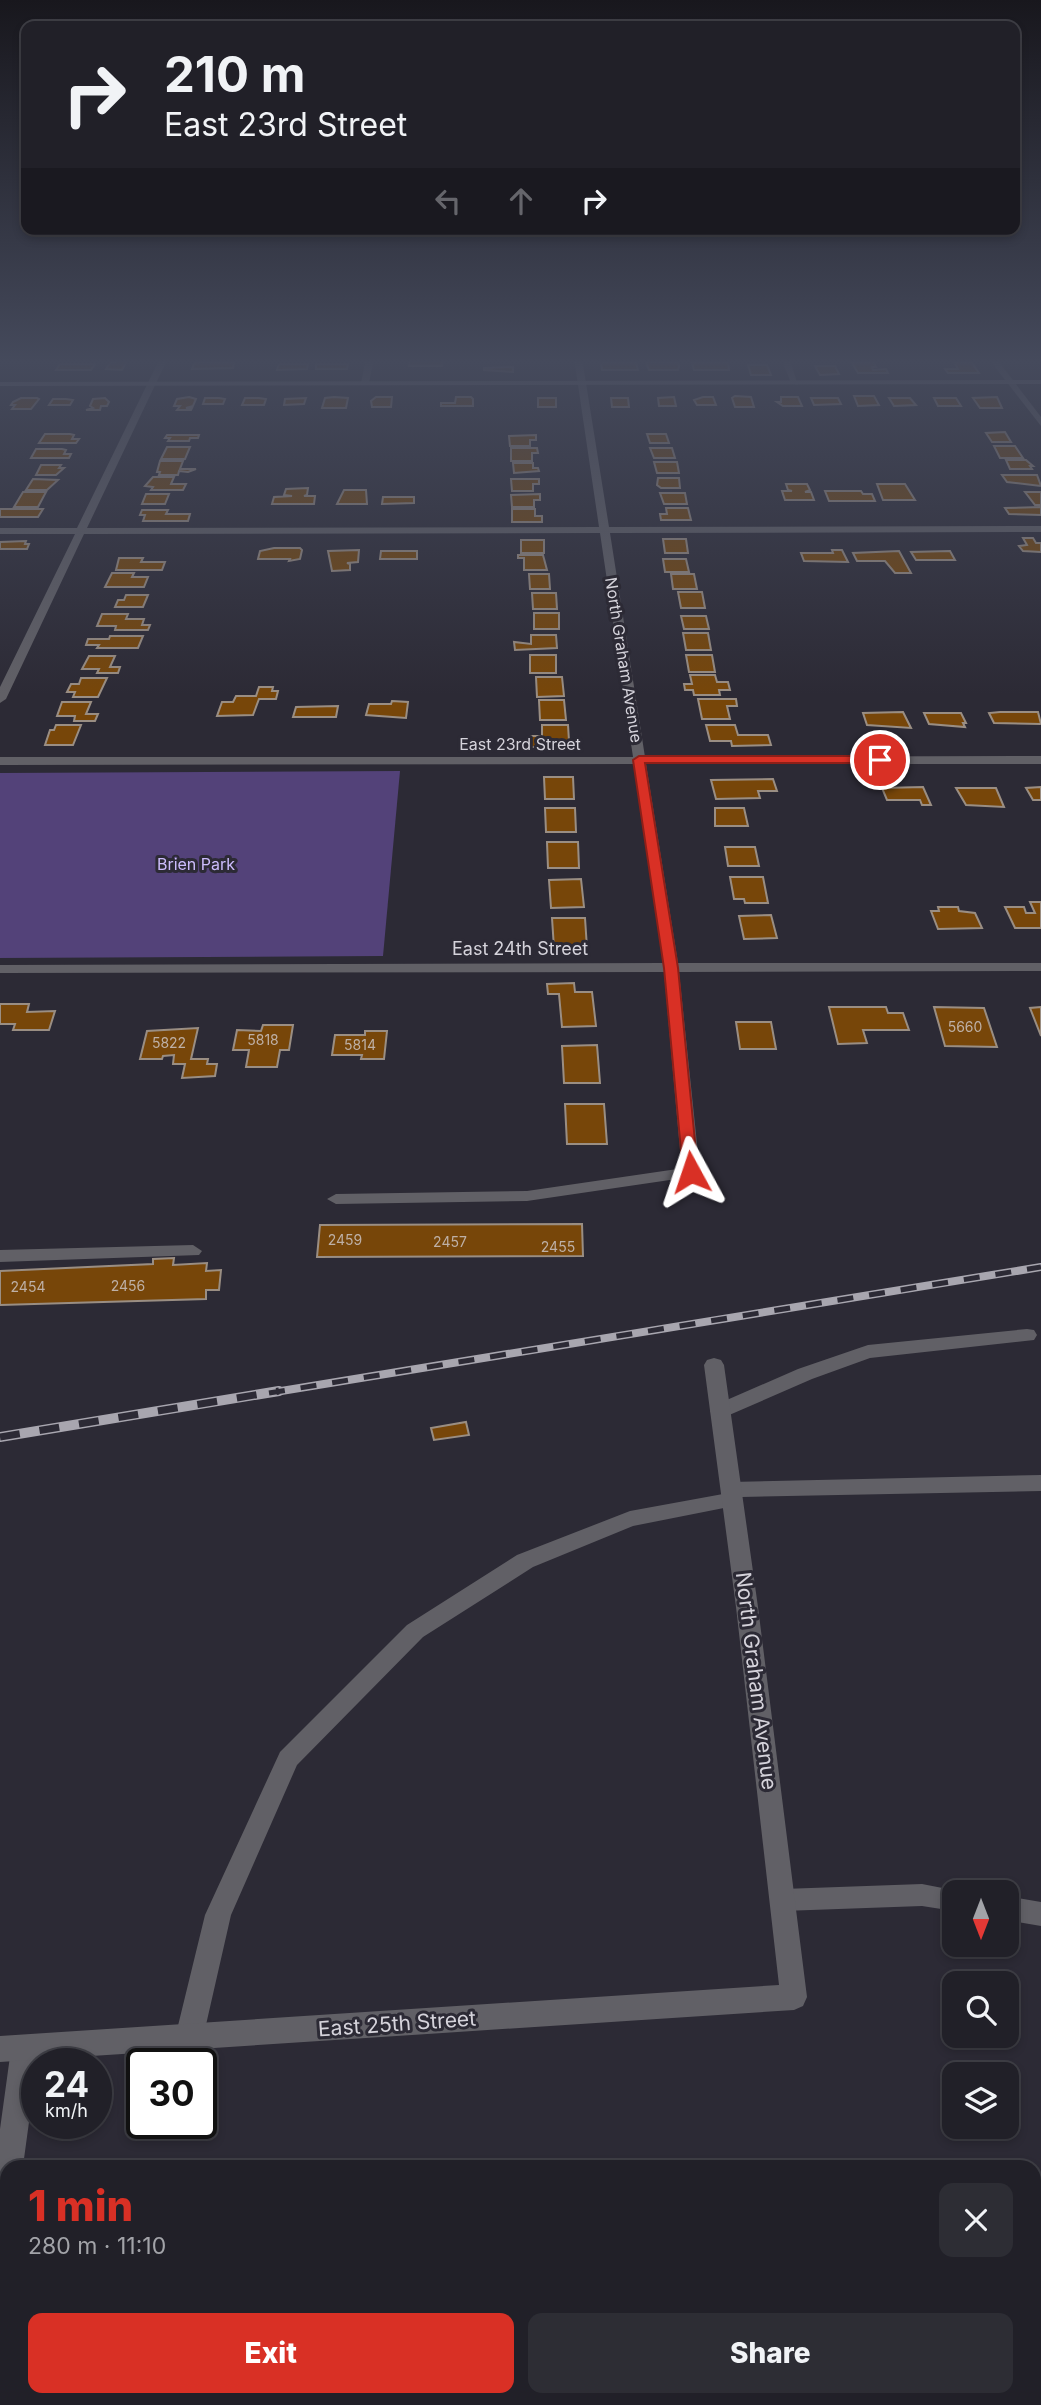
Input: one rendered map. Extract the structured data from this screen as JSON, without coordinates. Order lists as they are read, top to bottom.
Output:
{
  "streets": {
    "street": [
      "North Graham Avenue",
      "East 23rd Street",
      "East 24th Street",
      "East 25th Street"
    ]
  },
  "crossings": [
    ["North Graham Avenue", "East 23rd Street"],
    ["North Graham Avenue", "East 24th Street"],
    ["North Graham Avenue", "East 25th Street"]
  ],
  "parks": ["Brien Park"],
  "house_numbers": [
    "5660",
    "5818",
    "5822",
    "5814",
    "2459",
    "2457",
    "2455",
    "2456",
    "2454"
  ],
  "north": "bottom",
  "page": {
    "turn": ["210 m", "East 23rd Street"],
    "speed": "24 km/h",
    "limit": "30",
    "heading": ["1 min", "280 m · 11:10"],
    "buttons": ["Exit", "Share"]
  }
}
